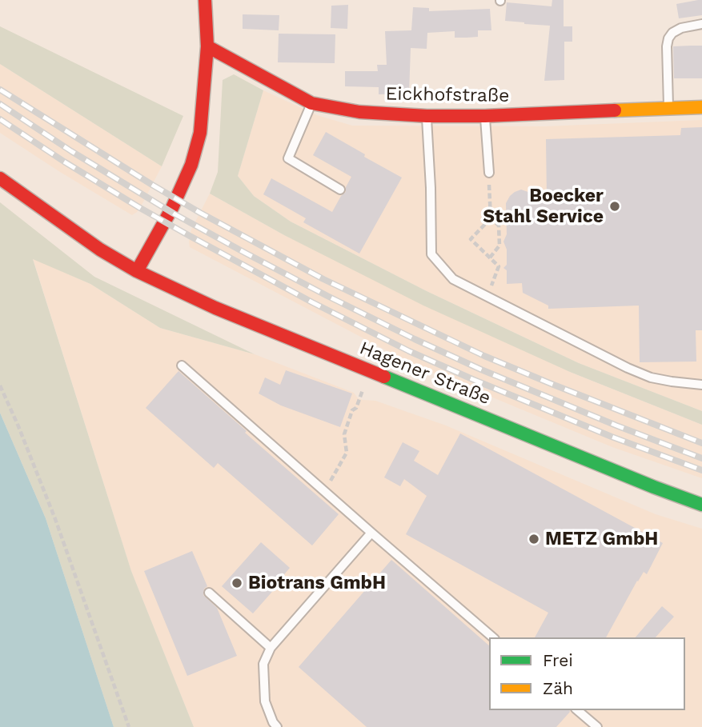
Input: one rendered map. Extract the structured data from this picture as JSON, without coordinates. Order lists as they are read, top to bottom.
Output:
{
  "streets": {
    "street": ["Eickhofstraße", "Hagener Straße"]
  },
  "places": ["Boecker Stahl Service", "METZ GmbH", "Biotrans GmbH"],
  "legend": ["Frei", "Zäh"]
}
